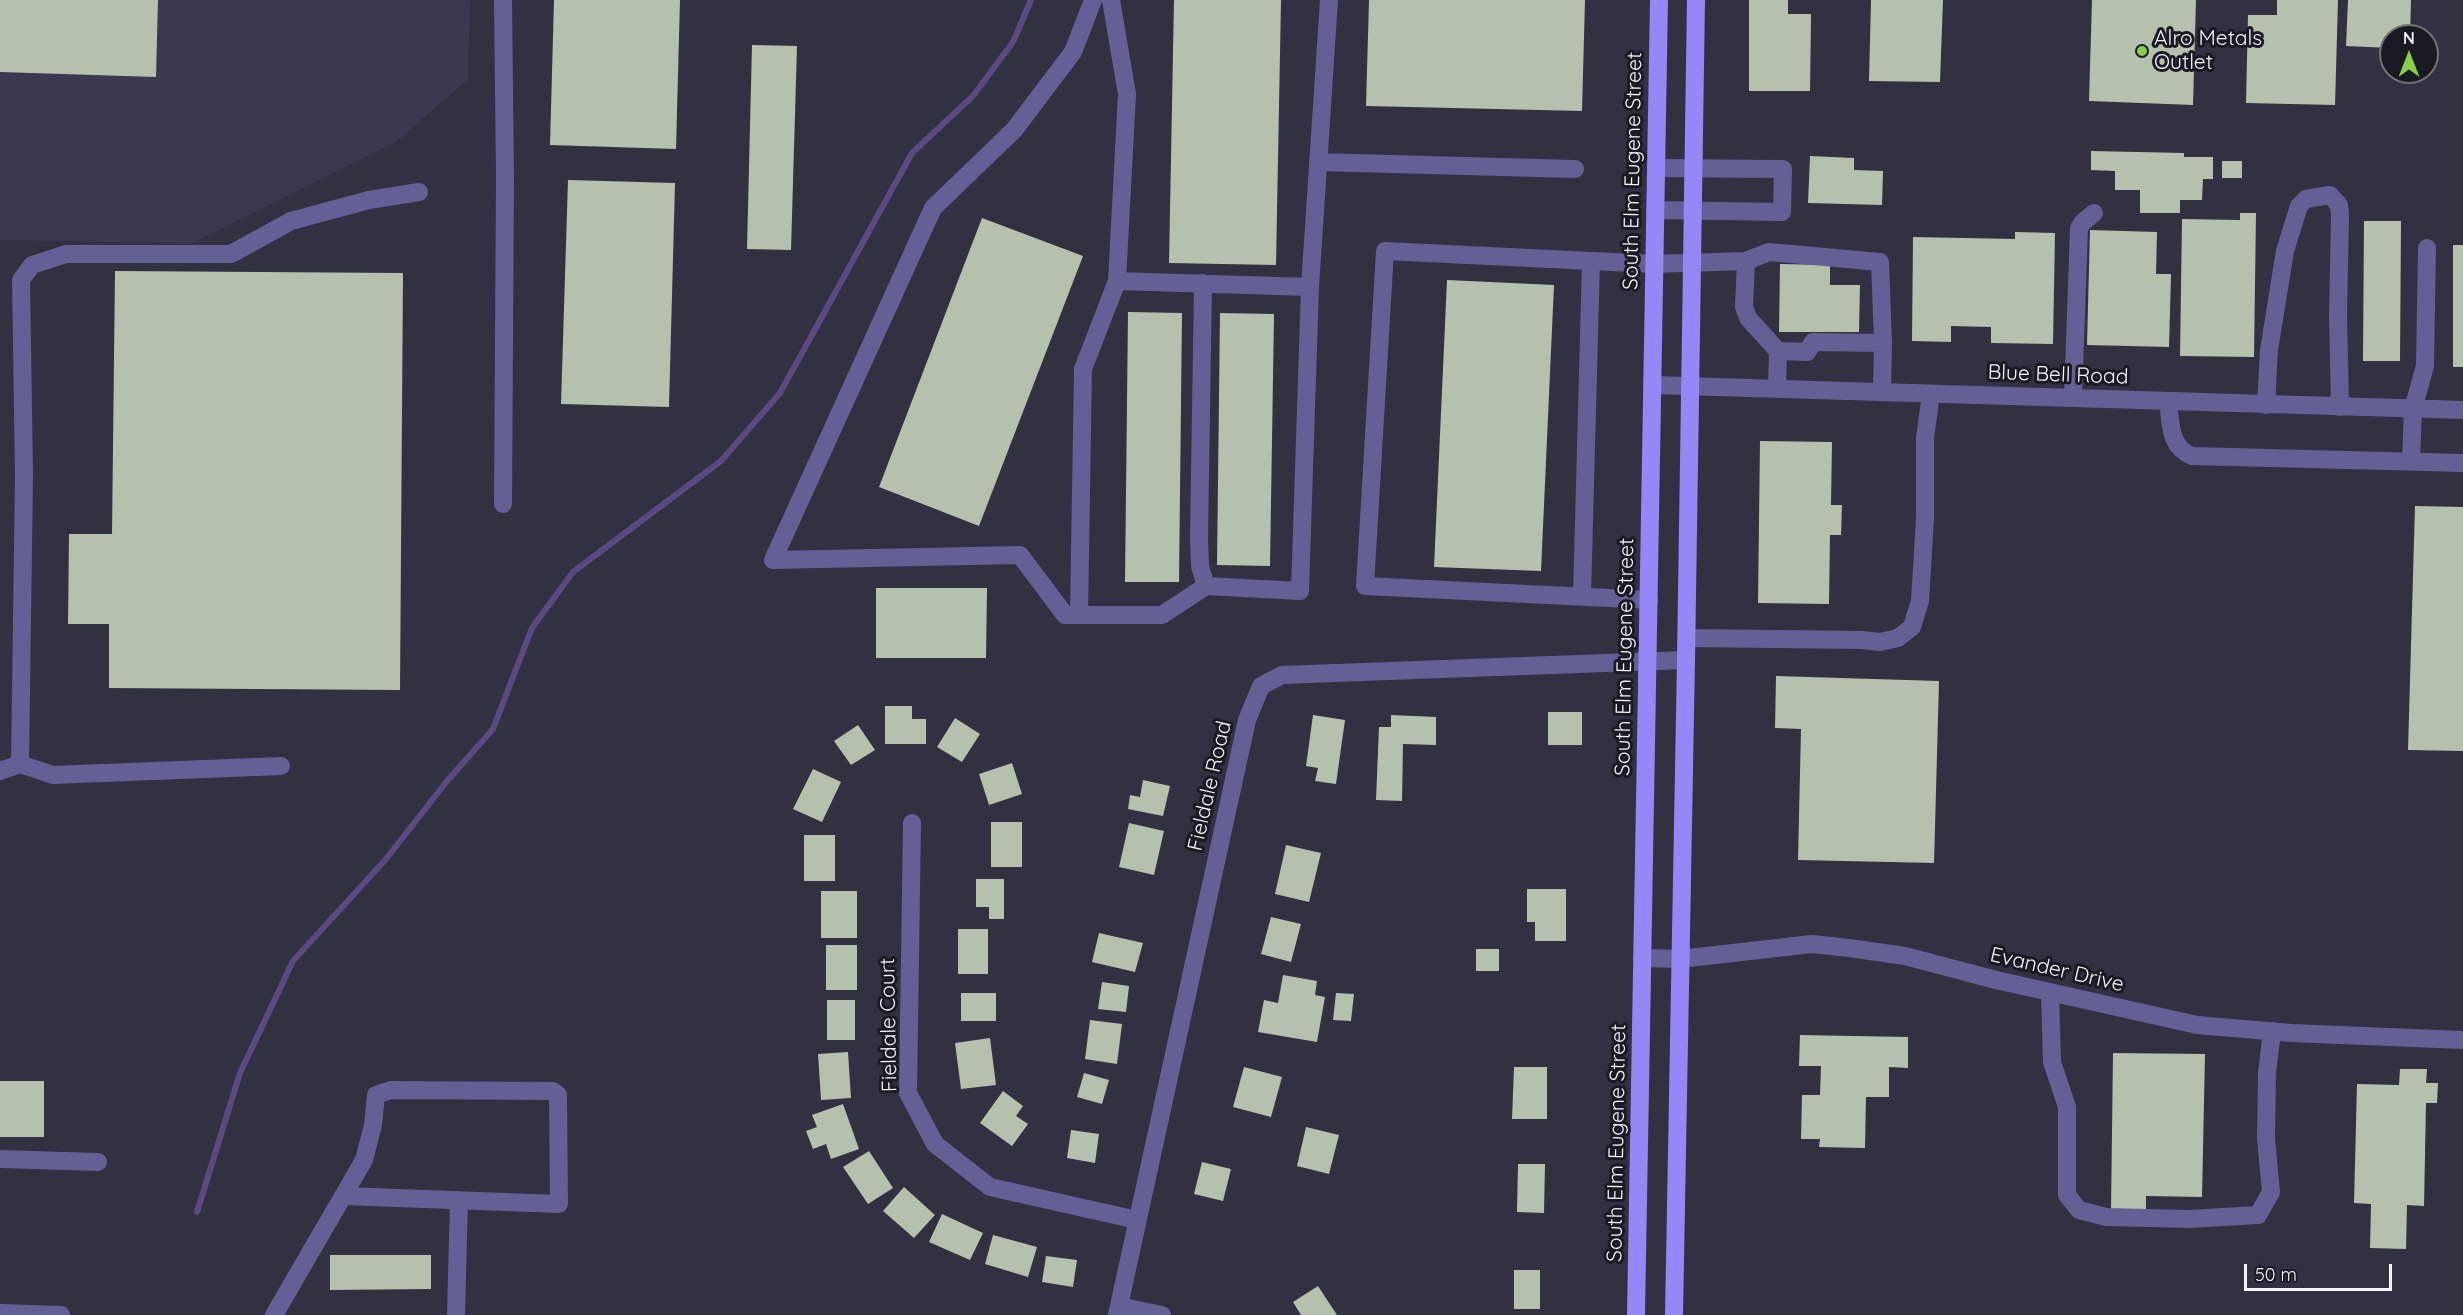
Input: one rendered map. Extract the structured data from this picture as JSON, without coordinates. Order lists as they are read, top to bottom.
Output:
{
  "streets": {
    "main road": ["South Elm Eugene Street"],
    "street": [
      "Blue Bell Road",
      "Fieldale Road",
      "Evander Drive",
      "Fieldale Court"
    ]
  },
  "crossings": [
    ["South Elm Eugene Street", "Blue Bell Road"],
    ["South Elm Eugene Street", "Fieldale Road"],
    ["South Elm Eugene Street", "Evander Drive"],
    ["Fieldale Road", "Fieldale Court"]
  ],
  "places": ["Alro Metals Outlet"],
  "scale_bar": "50 m",
  "north": "top"
}
